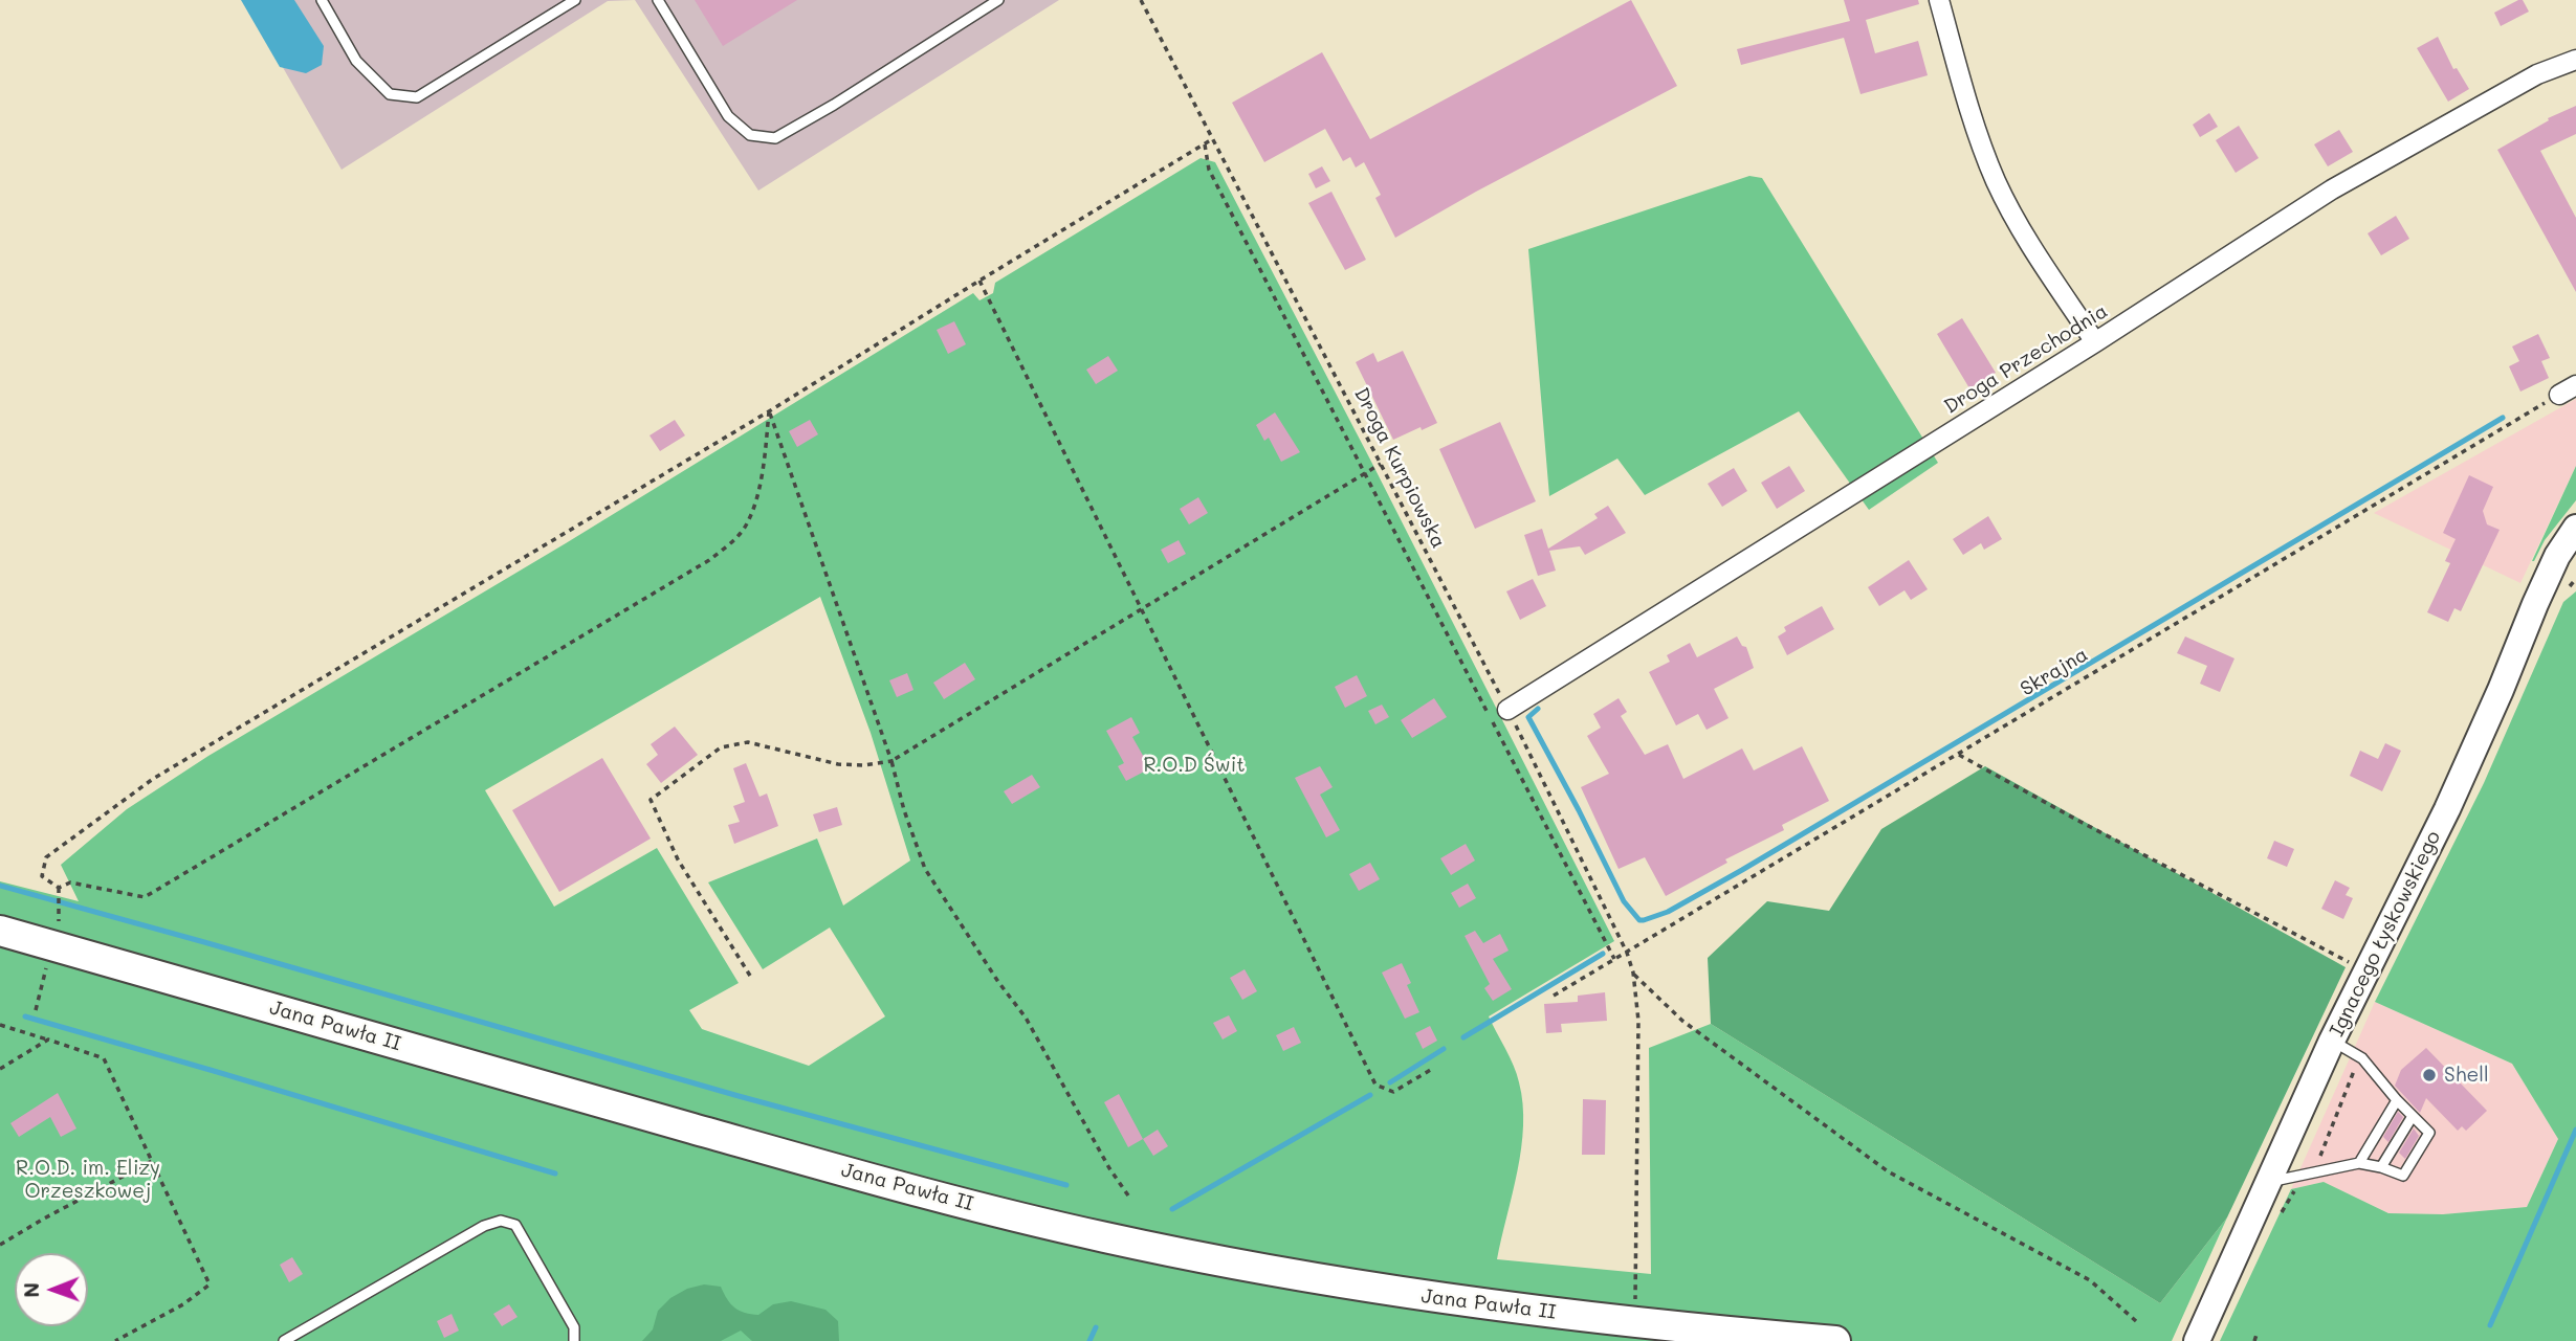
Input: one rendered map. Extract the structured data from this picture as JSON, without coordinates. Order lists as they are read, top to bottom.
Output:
{
  "streets": {
    "main road": ["Jana Pawła II"],
    "street": ["Droga Przechodnia", "Ignacego Łyskowskiego"],
    "path": ["Droga Kurpiowska", "Skrajna"]
  },
  "crossings": [
    ["Droga Przechodnia", "Droga Kurpiowska"],
    ["Droga Kurpiowska", "Skrajna"]
  ],
  "parks": ["R.O.D Świt", "R.O.D. im. Elizy Orzeszkowej"],
  "places": ["Shell"],
  "north": "left"
}
